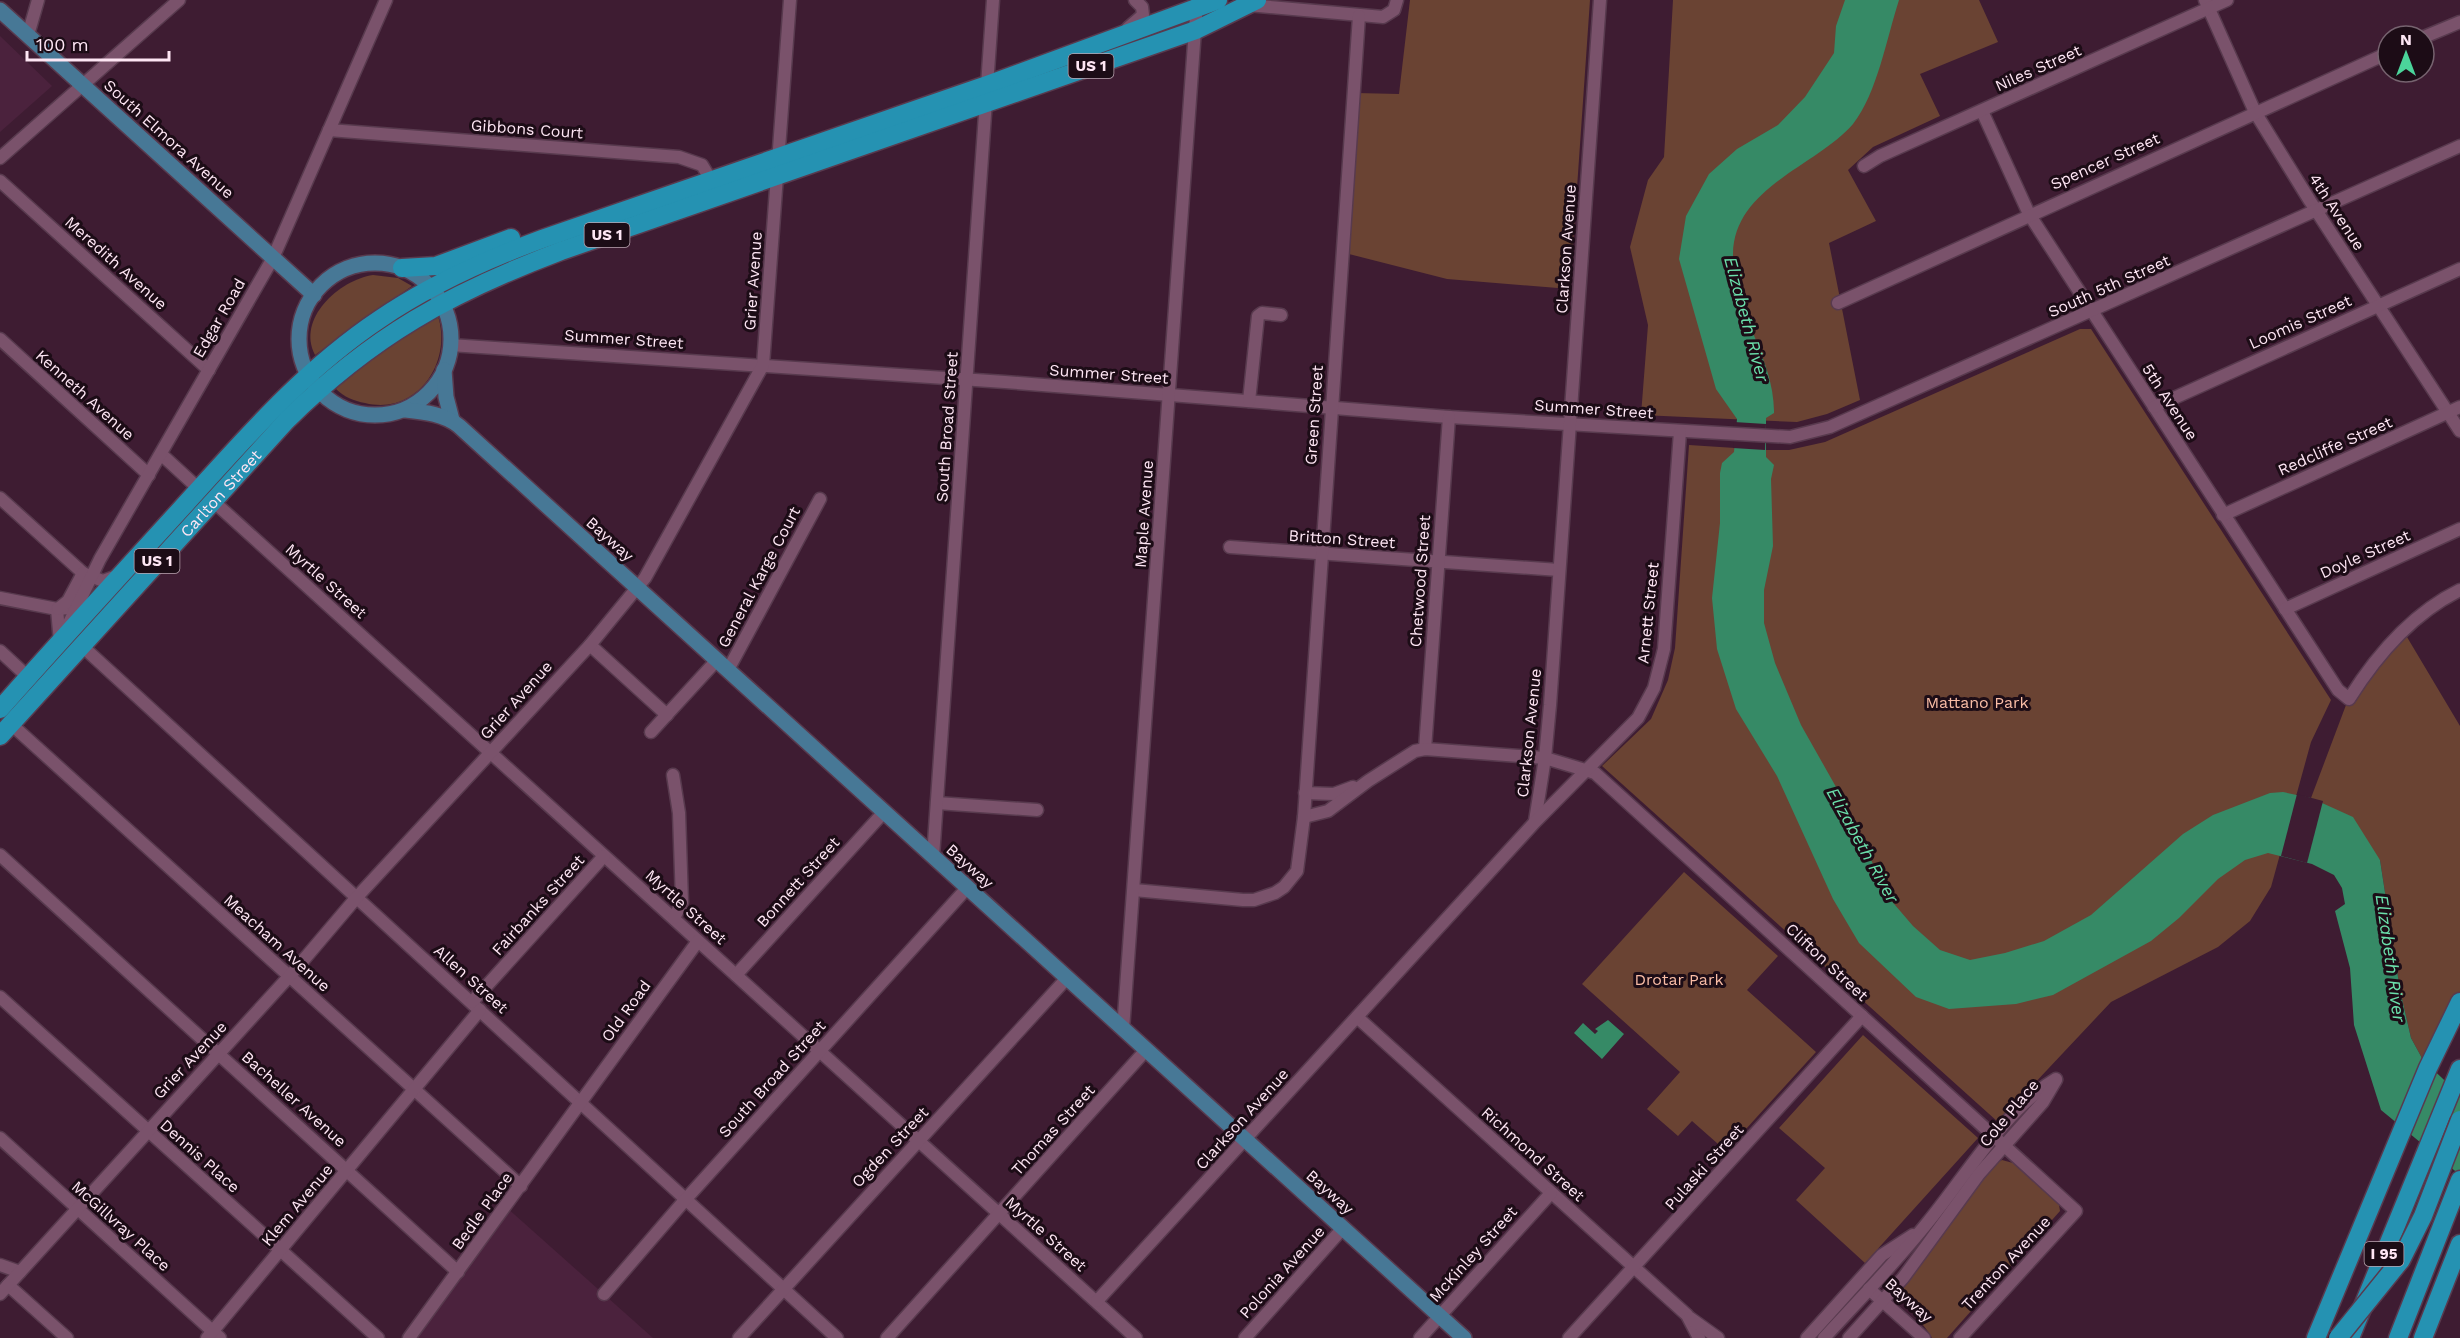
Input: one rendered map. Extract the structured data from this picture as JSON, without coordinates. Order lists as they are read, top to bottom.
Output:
{
  "streets": {
    "highway": ["US 1", "Carlton Street", "I 95"],
    "main road": ["South Elmora Avenue", "Bayway"],
    "street": [
      "Niles Street",
      "Gibbons Court",
      "Spencer Street",
      "4th Avenue",
      "Clarkson Avenue",
      "Meredith Avenue",
      "Grier Avenue",
      "South 5th Street",
      "Edgar Road",
      "Loomis Street",
      "Summer Street",
      "Kenneth Avenue",
      "5th Avenue",
      "Green Street",
      "South Broad Street",
      "Redcliffe Street",
      "Maple Avenue",
      "Britton Street",
      "Doyle Street",
      "General Karge Court",
      "Myrtle Street",
      "Chetwood Street",
      "Arnett Street",
      "Bonnett Street",
      "Fairbanks Street",
      "Meacham Avenue",
      "Clifton Street",
      "Allen Street",
      "Old Road",
      "Bacheller Avenue",
      "Cole Place",
      "Thomas Street",
      "Ogden Street",
      "Richmond Street",
      "Dennis Place",
      "Pulaski Street",
      "Klem Avenue",
      "Bedle Place",
      "McGillvray Place",
      "McKinley Street",
      "Trenton Avenue",
      "Polonia Avenue"
    ]
  },
  "crossings": [
    ["US 1", "Gibbons Court"],
    ["US 1", "Grier Avenue"],
    ["US 1", "Edgar Road"],
    ["US 1", "South Broad Street"],
    ["US 1", "Carlton Street"],
    ["US 1", "Maple Avenue"],
    ["US 1", "Myrtle Street"],
    ["US 1", "Meacham Avenue"],
    ["Niles Street", "4th Avenue"],
    ["Niles Street", "5th Avenue"],
    ["Gibbons Court", "Edgar Road"],
    ["South Elmora Avenue", "Edgar Road"],
    ["Spencer Street", "4th Avenue"],
    ["Spencer Street", "5th Avenue"],
    ["4th Avenue", "South 5th Street"],
    ["4th Avenue", "Loomis Street"],
    ["4th Avenue", "Redcliffe Street"],
    ["Clarkson Avenue", "Summer Street"],
    ["Clarkson Avenue", "Bayway"],
    ["Clarkson Avenue", "Britton Street"],
    ["Clarkson Avenue", "Myrtle Street"],
    ["Clarkson Avenue", "Arnett Street"],
    ["Clarkson Avenue", "Clifton Street"],
    ["Clarkson Avenue", "Richmond Street"],
    ["Meredith Avenue", "Edgar Road"],
    ["Grier Avenue", "Summer Street"],
    ["Grier Avenue", "Bayway"],
    ["Grier Avenue", "Myrtle Street"],
    ["Grier Avenue", "Meacham Avenue"],
    ["Grier Avenue", "Allen Street"],
    ["Grier Avenue", "Bacheller Avenue"],
    ["Grier Avenue", "Dennis Place"],
    ["Grier Avenue", "McGillvray Place"],
    ["South 5th Street", "Summer Street"],
    ["South 5th Street", "5th Avenue"],
    ["Edgar Road", "Kenneth Avenue"],
    ["Edgar Road", "Myrtle Street"],
    ["Loomis Street", "5th Avenue"],
    ["Summer Street", "Green Street"],
    ["Summer Street", "South Broad Street"],
    ["Summer Street", "Maple Avenue"],
    ["Summer Street", "Chetwood Street"],
    ["Summer Street", "Arnett Street"],
    ["5th Avenue", "Redcliffe Street"],
    ["5th Avenue", "Doyle Street"],
    ["Green Street", "Maple Avenue"],
    ["Green Street", "Britton Street"],
    ["South Broad Street", "Bayway"],
    ["South Broad Street", "Myrtle Street"],
    ["South Broad Street", "Allen Street"],
    ["Carlton Street", "Myrtle Street"],
    ["Carlton Street", "Meacham Avenue"],
    ["Carlton Street", "Allen Street"],
    ["Maple Avenue", "Bayway"],
    ["Bayway", "General Karge Court"],
    ["Bayway", "Bonnett Street"],
    ["Bayway", "Cole Place"],
    ["Bayway", "Thomas Street"],
    ["Bayway", "Ogden Street"],
    ["Bayway", "McKinley Street"],
    ["Bayway", "Polonia Avenue"],
    ["Britton Street", "Chetwood Street"],
    ["Myrtle Street", "Bonnett Street"],
    ["Myrtle Street", "Fairbanks Street"],
    ["Myrtle Street", "Old Road"],
    ["Myrtle Street", "Thomas Street"],
    ["Myrtle Street", "Ogden Street"],
    ["Chetwood Street", "Clifton Street"],
    ["Arnett Street", "Clifton Street"],
    ["Fairbanks Street", "Allen Street"],
    ["Fairbanks Street", "Klem Avenue"],
    ["Meacham Avenue", "Klem Avenue"],
    ["Meacham Avenue", "Bedle Place"],
    ["Clifton Street", "Cole Place"],
    ["Clifton Street", "Pulaski Street"],
    ["Clifton Street", "Trenton Avenue"],
    ["Allen Street", "Old Road"],
    ["Allen Street", "Ogden Street"],
    ["Allen Street", "Klem Avenue"],
    ["Allen Street", "Bedle Place"],
    ["Old Road", "Bedle Place"],
    ["Bacheller Avenue", "Klem Avenue"],
    ["Bacheller Avenue", "Bedle Place"],
    ["Richmond Street", "Pulaski Street"],
    ["Richmond Street", "McKinley Street"],
    ["Dennis Place", "Klem Avenue"],
    ["Klem Avenue", "McGillvray Place"]
  ],
  "water": ["Elizabeth River"],
  "parks": ["Mattano Park", "Drotar Park"],
  "scale_bar": "100 m",
  "north": "top"
}
